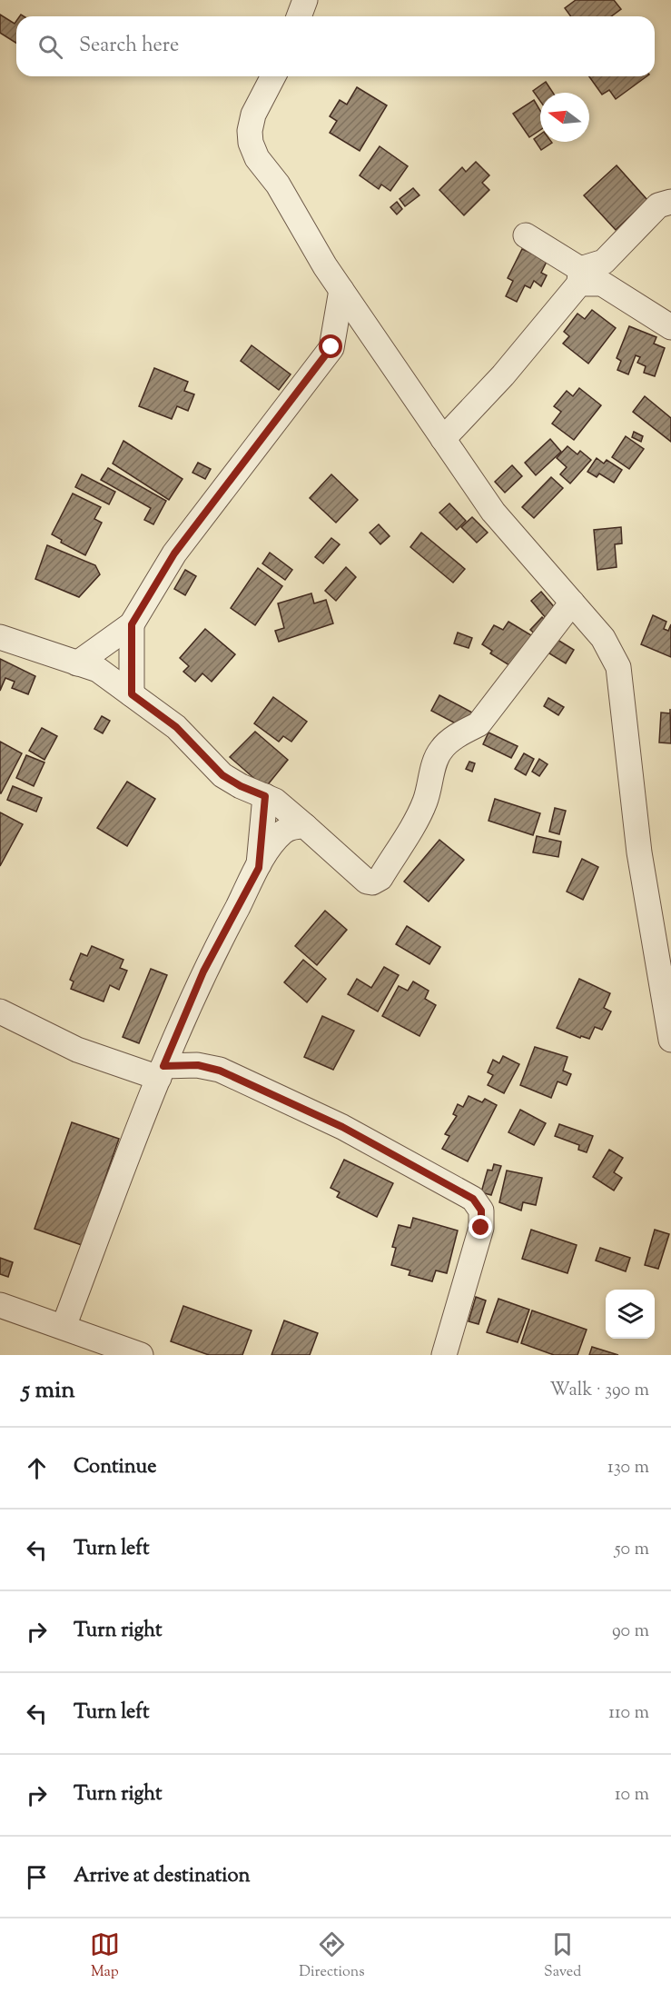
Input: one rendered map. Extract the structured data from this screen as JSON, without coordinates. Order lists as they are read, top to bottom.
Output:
{
  "north": "left",
  "page": {
    "search": "Search here",
    "heading": ["5 min", "Walk · 390 m"],
    "list": [
      ["Continue", "130 m"],
      ["Turn left", "50 m"],
      ["Turn right", "90 m"],
      ["Turn left", "110 m"],
      ["Turn right", "10 m"],
      "Arrive at destination"
    ],
    "nav": ["Map", "Directions", "Saved"]
  }
}
